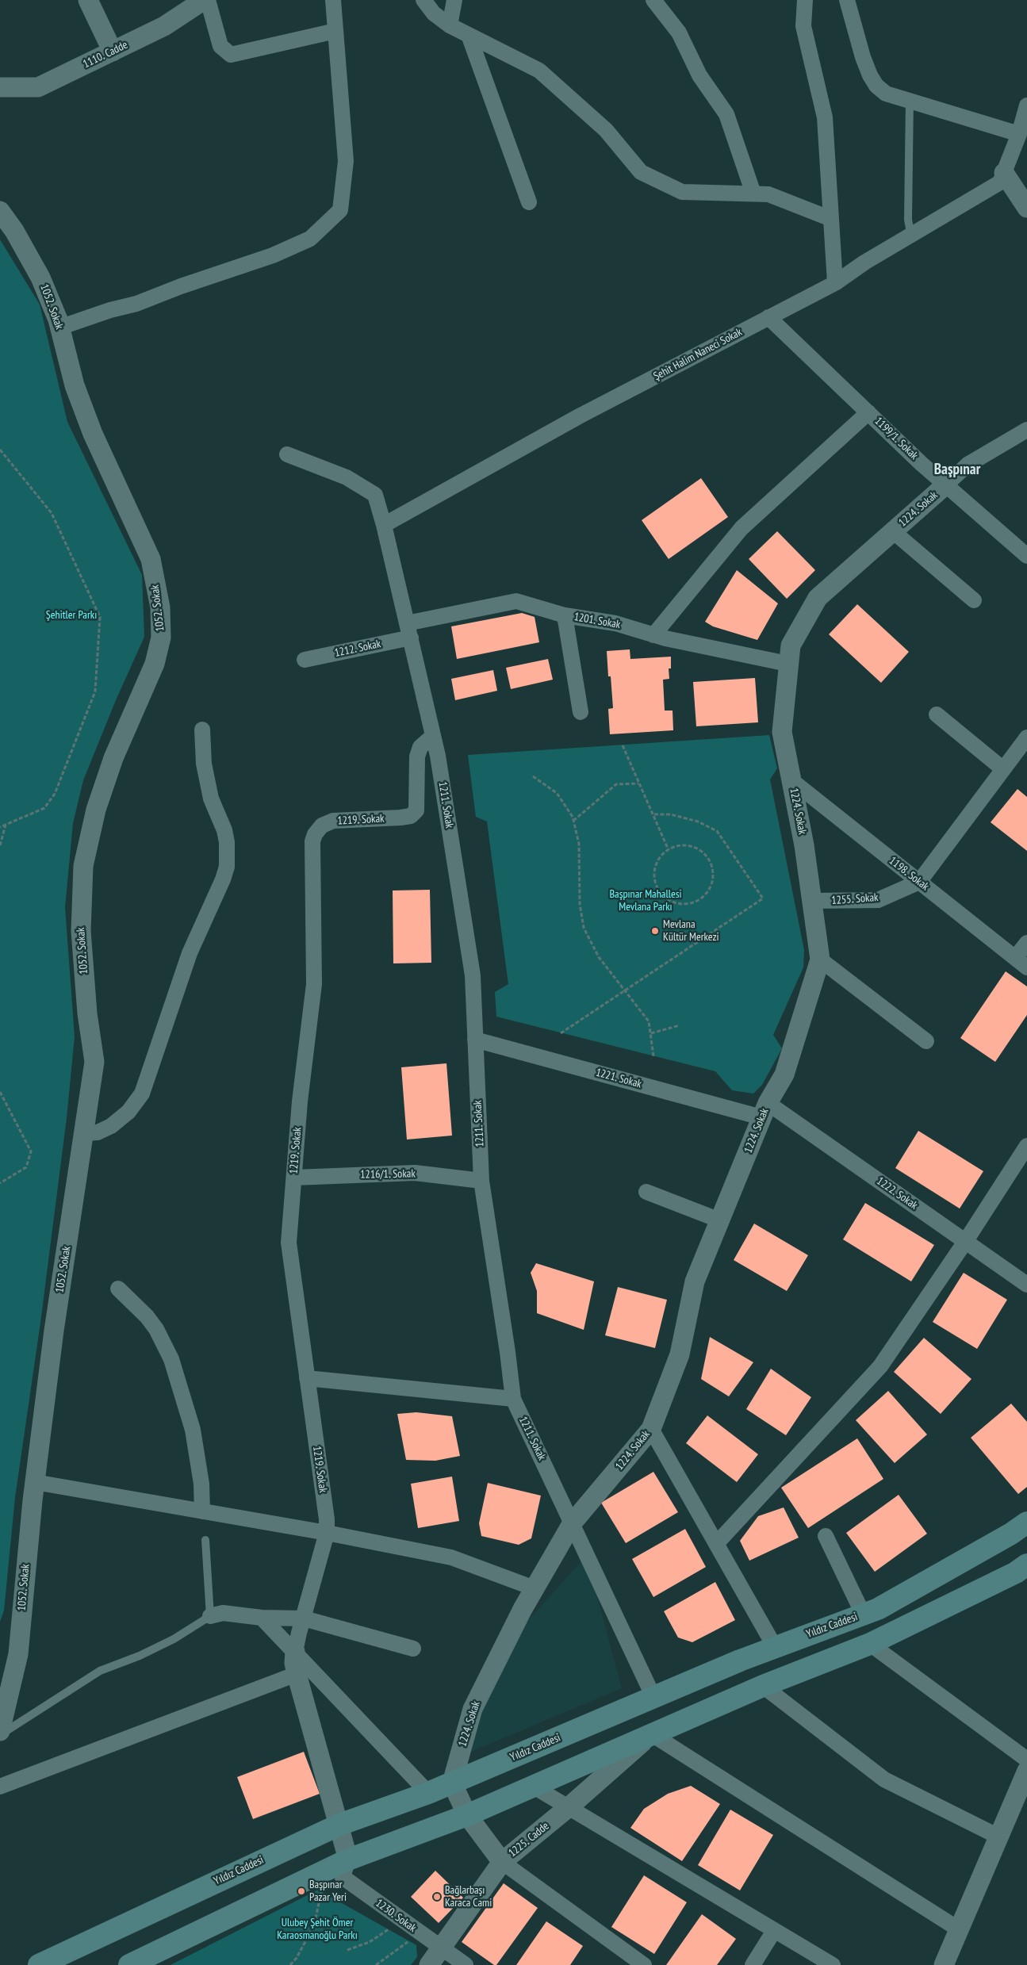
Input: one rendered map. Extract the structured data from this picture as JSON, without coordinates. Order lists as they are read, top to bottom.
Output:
{
  "streets": {
    "main road": ["Yıldız Caddesi"],
    "street": [
      "1110. Cadde",
      "1052. Sokak",
      "Şehit Halim Naneci Sokak",
      "1199/1. Sokak",
      "1224. Sokak",
      "1201. Sokak",
      "1212. Sokak",
      "1211. Sokak",
      "1219. Sokak",
      "1198. Sokak",
      "1255. Sokak",
      "1221. Sokak",
      "1216/1. Sokak",
      "1222. Sokak",
      "1225. Cadde",
      "1230. Sokak"
    ]
  },
  "crossings": [
    ["Şehit Halim Naneci Sokak", "1199/1. Sokak"],
    ["Şehit Halim Naneci Sokak", "1211. Sokak"],
    ["1199/1. Sokak", "1224. Sokak"],
    ["1224. Sokak", "1201. Sokak"],
    ["1224. Sokak", "1211. Sokak"],
    ["1224. Sokak", "1198. Sokak"],
    ["1224. Sokak", "1255. Sokak"],
    ["1224. Sokak", "1221. Sokak"],
    ["1224. Sokak", "1222. Sokak"],
    ["1224. Sokak", "Yıldız Caddesi"],
    ["1201. Sokak", "1212. Sokak"],
    ["1201. Sokak", "1211. Sokak"],
    ["1212. Sokak", "1211. Sokak"],
    ["1211. Sokak", "1219. Sokak"],
    ["1211. Sokak", "1221. Sokak"],
    ["1211. Sokak", "1216/1. Sokak"],
    ["1211. Sokak", "Yıldız Caddesi"],
    ["1219. Sokak", "1216/1. Sokak"],
    ["1198. Sokak", "1255. Sokak"],
    ["1221. Sokak", "1222. Sokak"],
    ["1225. Cadde", "1230. Sokak"]
  ],
  "districts": ["Başpınar"],
  "parks": ["Şehitler Parkı", "Başpınar Mahallesi Mevlana Parkı", "Ulubey Şehit Ömer Karaosmanoğlu Parkı"],
  "places": ["Mevlana Kültür Merkezi", "Başpınar Pazar Yeri", "Bağlarbaşı Karaca Cami"]
}
